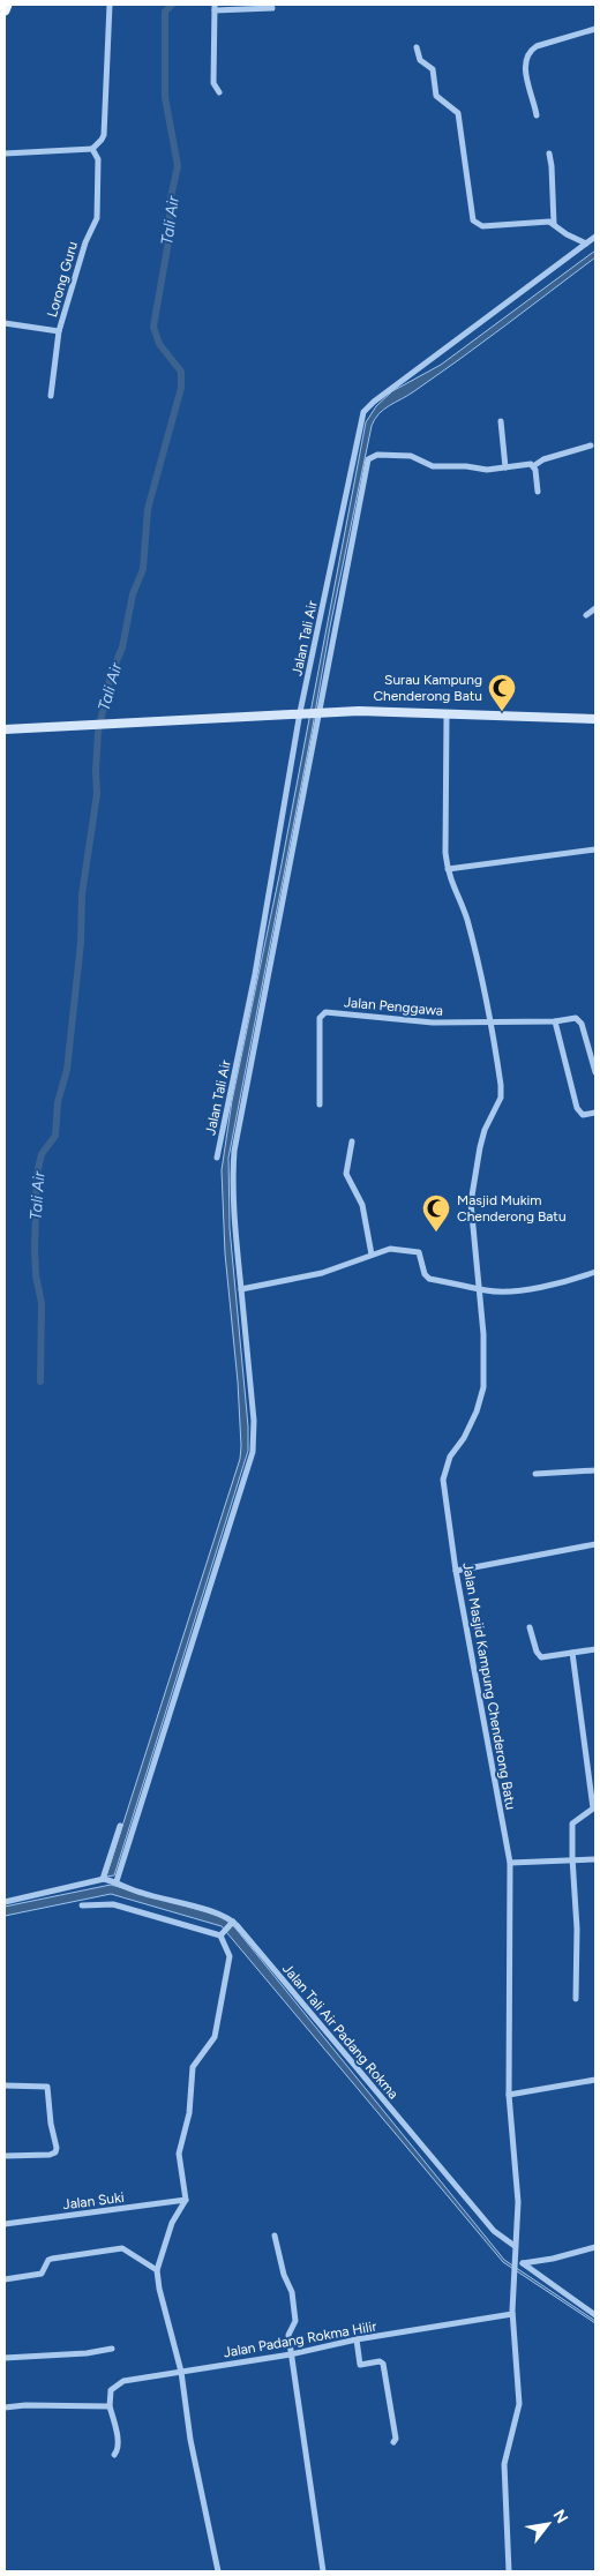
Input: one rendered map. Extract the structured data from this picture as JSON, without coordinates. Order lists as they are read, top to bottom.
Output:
{
  "streets": {
    "street": [
      "Lorong Guru",
      "Jalan Tali Air",
      "Jalan Penggawa",
      "Jalan Masjid Kampung Chenderong Batu",
      "Jalan Tali Air Padang Rokma",
      "Jalan Suki",
      "Jalan Padang Rokma Hilir"
    ]
  },
  "crossings": [
    ["Jalan Tali Air", "Jalan Tali Air Padang Rokma"],
    ["Jalan Penggawa", "Jalan Masjid Kampung Chenderong Batu"],
    ["Jalan Masjid Kampung Chenderong Batu", "Jalan Tali Air Padang Rokma"],
    ["Jalan Masjid Kampung Chenderong Batu", "Jalan Padang Rokma Hilir"]
  ],
  "water": ["Tali Air"],
  "places": {
    "mosque": ["Surau Kampung Chenderong Batu", "Masjid Mukim Chenderong Batu"]
  },
  "north": "top right"
}
